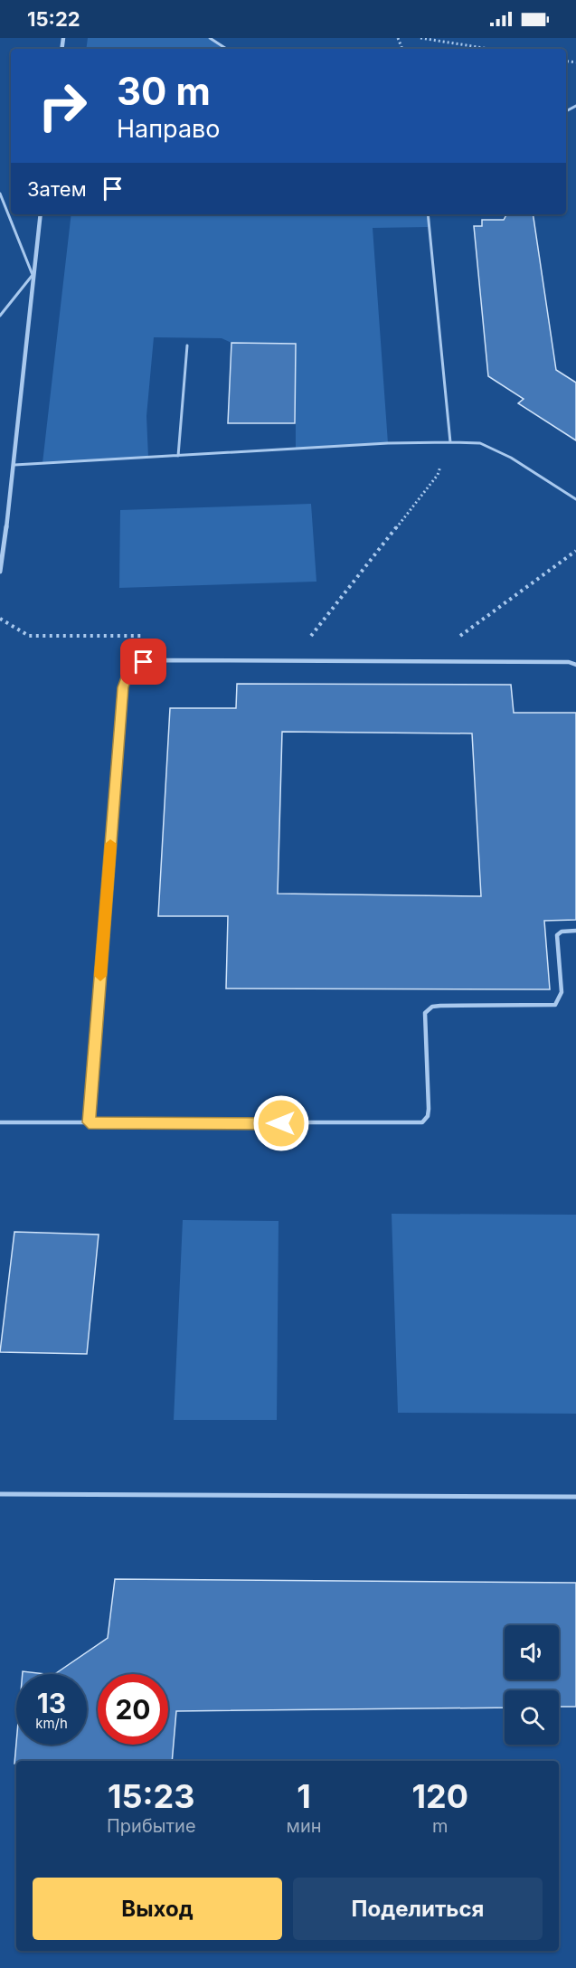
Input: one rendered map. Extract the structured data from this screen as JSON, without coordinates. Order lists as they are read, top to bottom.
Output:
{
  "page": {
    "status": "15:22",
    "turn": ["30 m", "Направо"],
    "then": "Затем",
    "speed": "13 km/h",
    "limit": "20",
    "eta": [
      "15:23",
      "Прибытие",
      "1",
      "мин",
      "120",
      "m"
    ],
    "buttons": ["Выход", "Поделиться"]
  }
}
